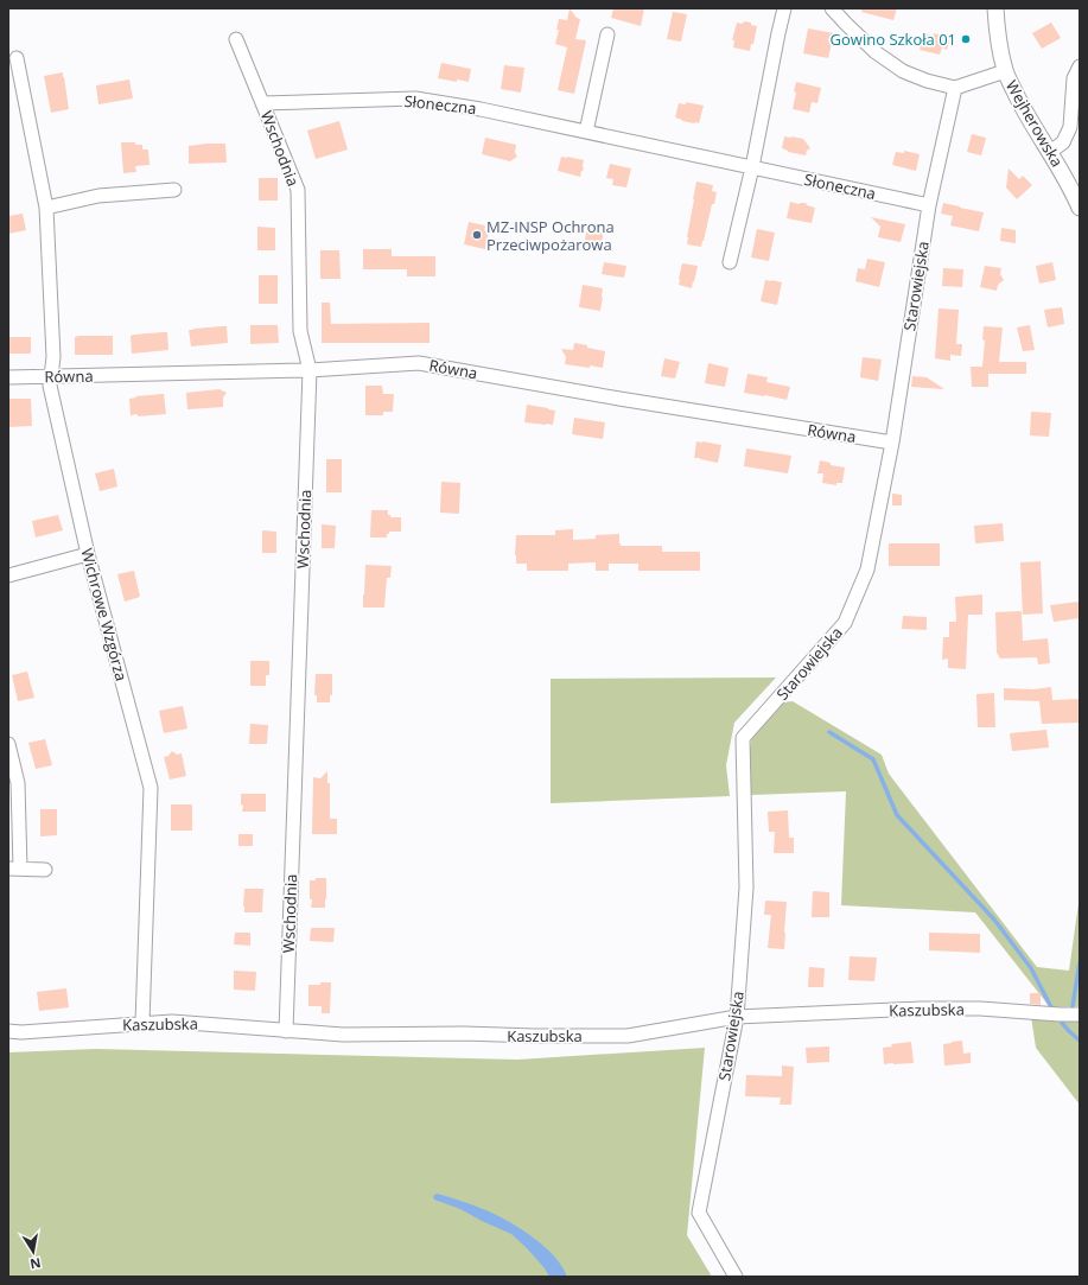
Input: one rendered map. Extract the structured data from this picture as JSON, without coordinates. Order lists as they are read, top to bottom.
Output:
{
  "streets": {
    "street": [
      "Słoneczna",
      "Wejherowska",
      "Wschodnia",
      "Starowiejska",
      "Równa",
      "Wichrowe Wzgórza",
      "Kaszubska"
    ]
  },
  "crossings": [
    ["Słoneczna", "Wschodnia"],
    ["Słoneczna", "Starowiejska"],
    ["Wschodnia", "Równa"],
    ["Wschodnia", "Kaszubska"],
    ["Starowiejska", "Równa"],
    ["Starowiejska", "Kaszubska"],
    ["Równa", "Wichrowe Wzgórza"],
    ["Wichrowe Wzgórza", "Kaszubska"]
  ],
  "places": ["Gowino Szkoła 01", "MZ-INSP Ochrona Przeciwpożarowa"],
  "north": "bottom"
}
